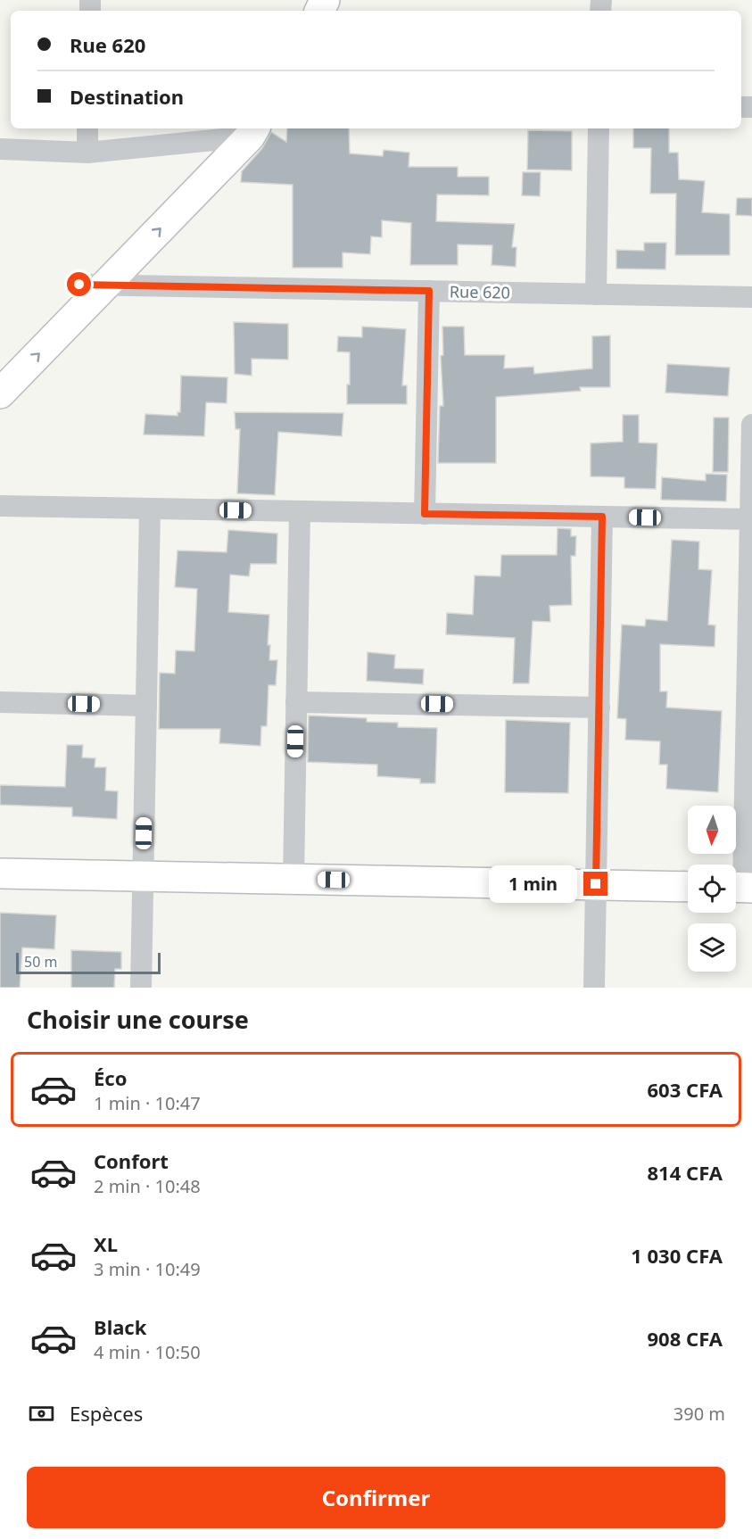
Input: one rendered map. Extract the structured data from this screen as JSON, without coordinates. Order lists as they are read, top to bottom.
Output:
{
  "streets": {
    "street": ["Rue 620"]
  },
  "scale_bar": "50 m",
  "north": "bottom",
  "page": {
    "banner": ["Rue 620", "Destination"],
    "bubble": "1 min",
    "scale": "50 m",
    "heading": "Choisir une course",
    "list": [
      {
        "name": "Éco",
        "note": "1 min · 10:47",
        "value": "603 CFA"
      },
      {
        "name": "Confort",
        "note": "2 min · 10:48",
        "value": "814 CFA"
      },
      {
        "name": "XL",
        "note": "3 min · 10:49",
        "value": "1 030 CFA"
      },
      {
        "name": "Black",
        "note": "4 min · 10:50",
        "value": "908 CFA"
      }
    ],
    "pay": ["Espèces", "390 m"],
    "buttons": "Confirmer"
  }
}
